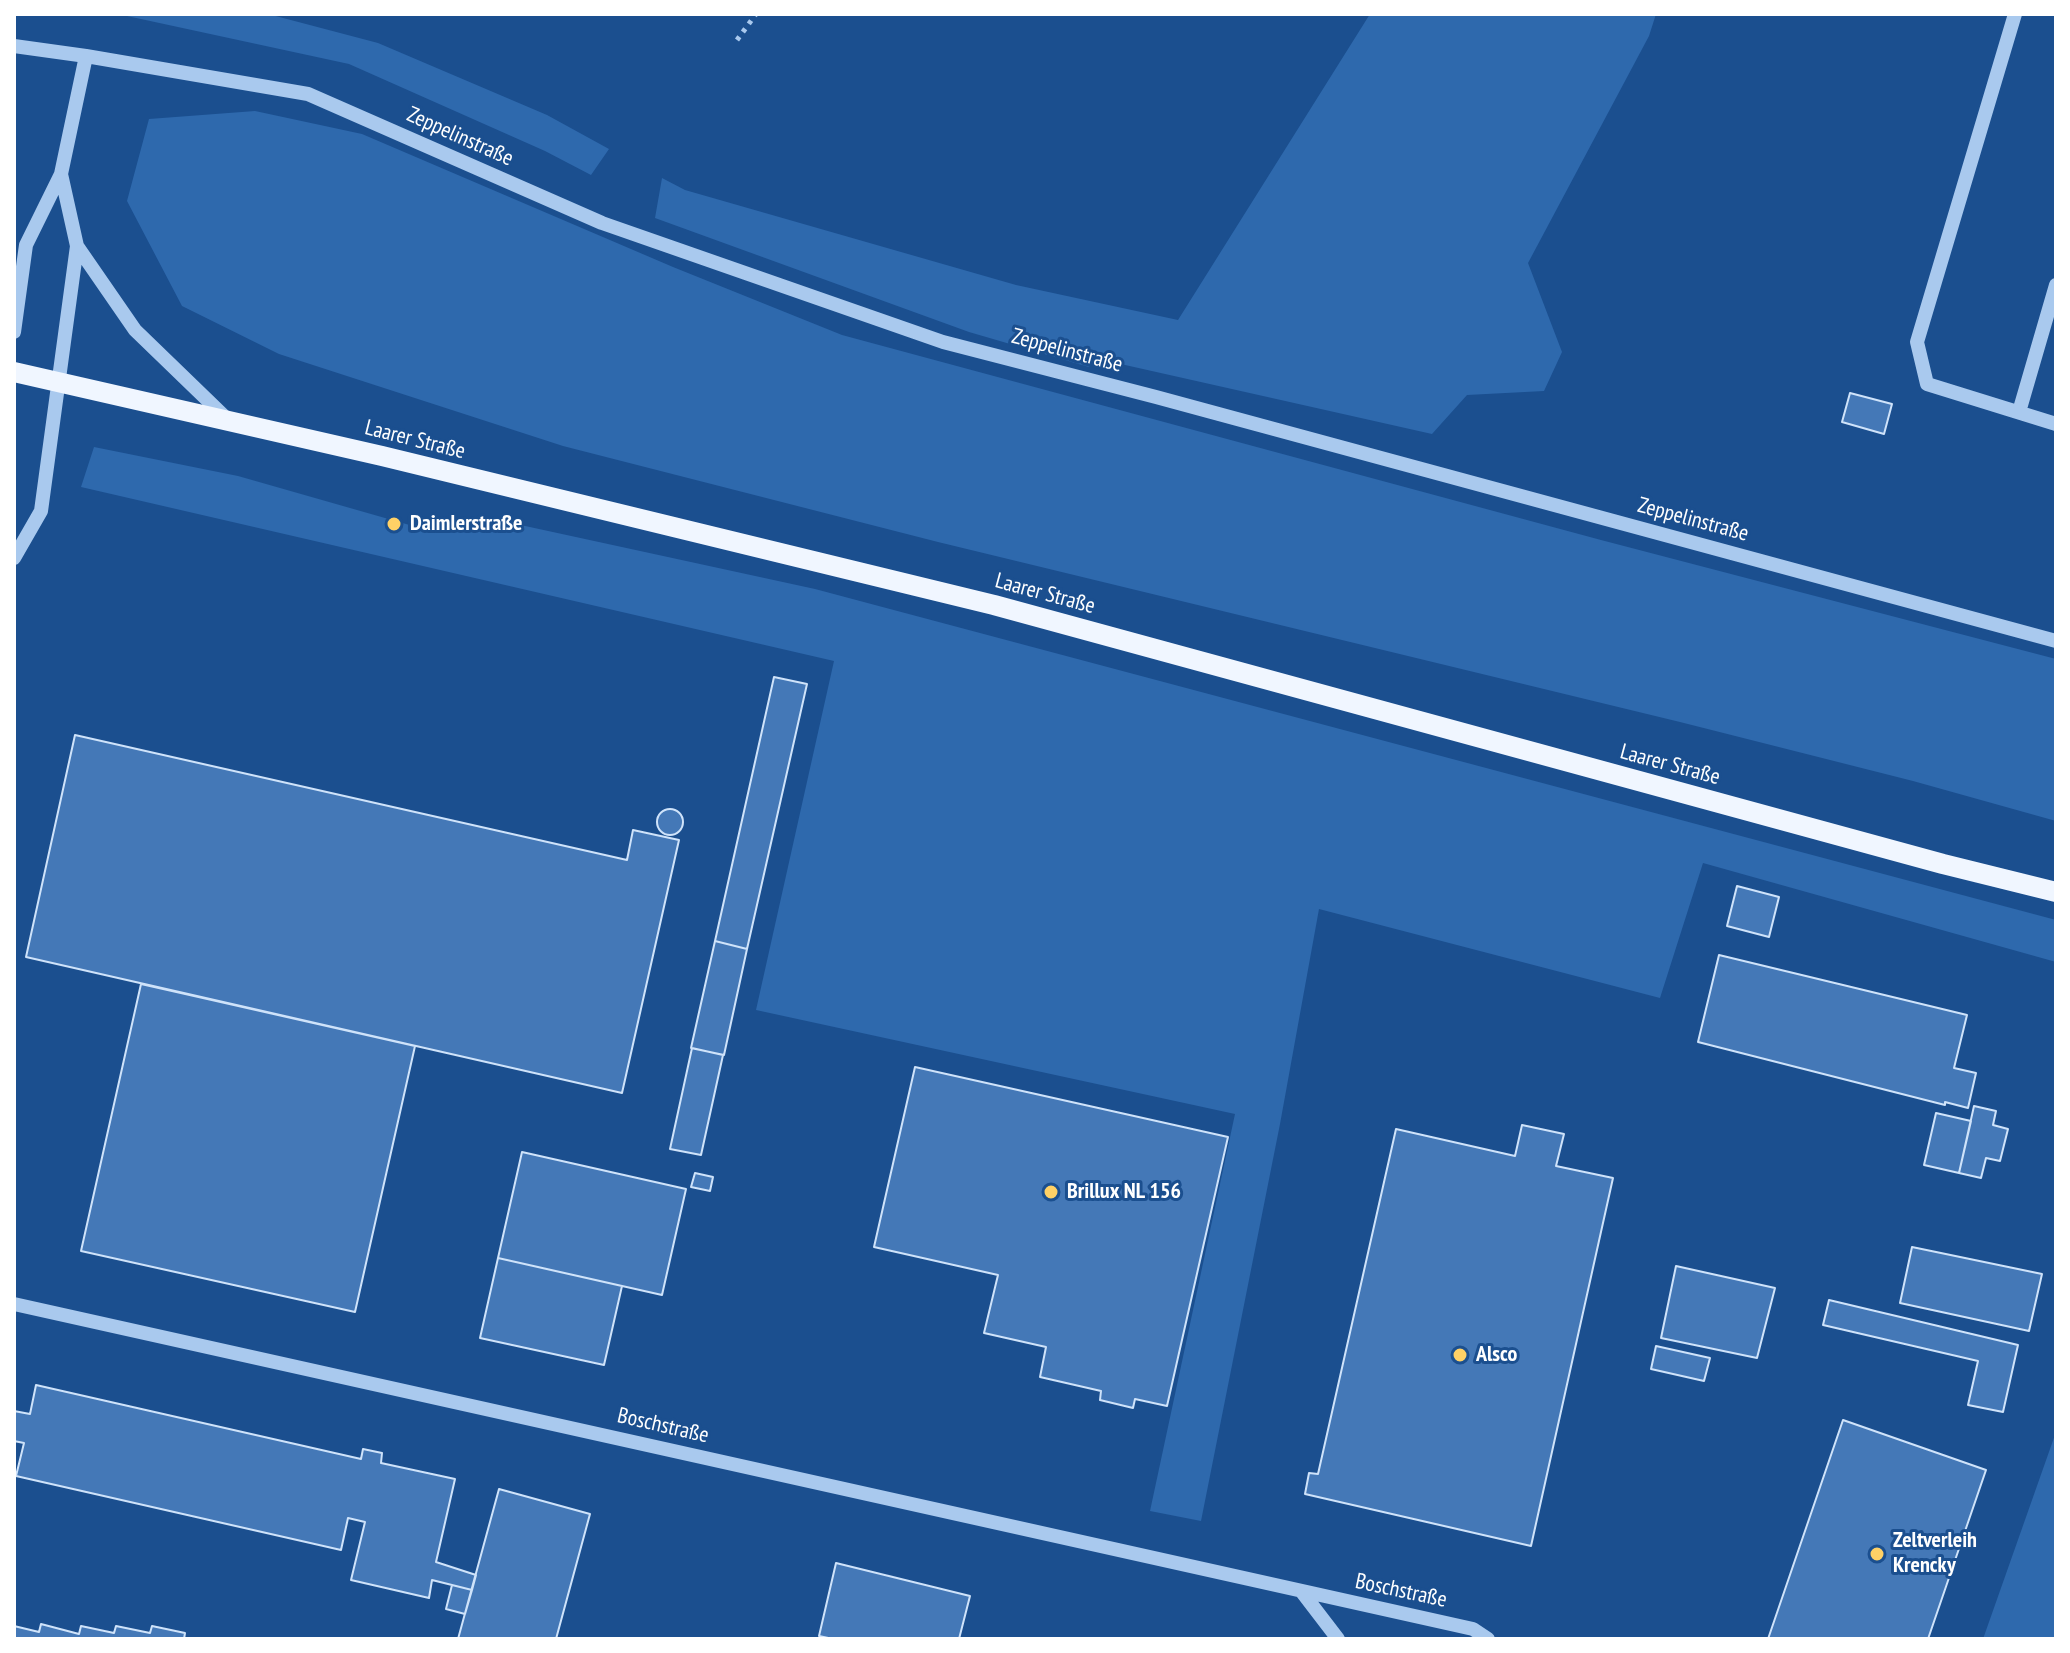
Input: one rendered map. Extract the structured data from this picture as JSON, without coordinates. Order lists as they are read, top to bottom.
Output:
{
  "streets": {
    "main road": ["Laarer Straße"],
    "street": ["Zeppelinstraße", "Boschstraße"]
  },
  "places": [
    "Daimlerstraße",
    "Brillux NL 156",
    "Alsco",
    "Zeltverleih Krencky"
  ]
}
